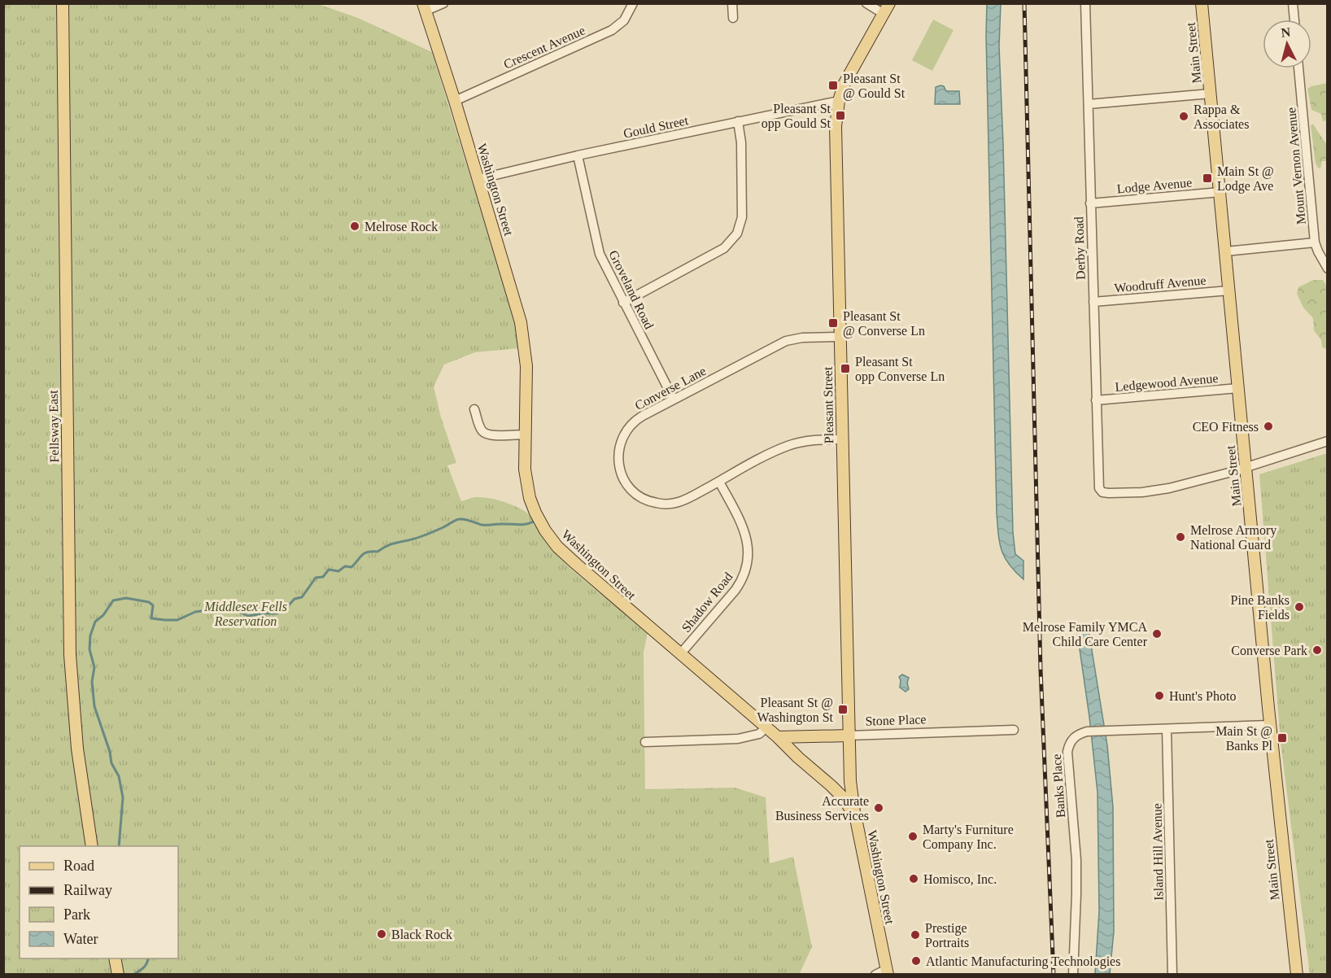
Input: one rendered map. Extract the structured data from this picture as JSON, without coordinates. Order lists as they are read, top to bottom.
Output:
{
  "streets": {
    "main road": [
      "Main Street",
      "Washington Street",
      "Pleasant Street",
      "Fellsway East",
      "Stone Place"
    ],
    "street": [
      "Crescent Avenue",
      "Gould Street",
      "Mount Vernon Avenue",
      "Lodge Avenue",
      "Derby Road",
      "Woodruff Avenue",
      "Groveland Road",
      "Ledgewood Avenue",
      "Converse Lane",
      "Shadow Road",
      "Banks Place",
      "Island Hill Avenue"
    ]
  },
  "crossings": [
    ["Crescent Avenue", "Washington Street"],
    ["Main Street", "Lodge Avenue"],
    ["Main Street", "Derby Road"],
    ["Main Street", "Woodruff Avenue"],
    ["Main Street", "Ledgewood Avenue"],
    ["Main Street", "Banks Place"],
    ["Gould Street", "Washington Street"],
    ["Gould Street", "Groveland Road"],
    ["Gould Street", "Pleasant Street"],
    ["Lodge Avenue", "Derby Road"],
    ["Washington Street", "Pleasant Street"],
    ["Washington Street", "Shadow Road"],
    ["Washington Street", "Stone Place"],
    ["Derby Road", "Woodruff Avenue"],
    ["Derby Road", "Ledgewood Avenue"],
    ["Groveland Road", "Converse Lane"],
    ["Converse Lane", "Pleasant Street"],
    ["Converse Lane", "Shadow Road"],
    ["Pleasant Street", "Stone Place"],
    ["Banks Place", "Island Hill Avenue"]
  ],
  "parks": ["Middlesex Fells Reservation"],
  "places": {
    "transit": [
      "Pleasant St @ Gould St",
      "Pleasant St opp Gould St",
      "Main St @ Lodge Ave",
      "Pleasant St @ Converse Ln",
      "Pleasant St opp Converse Ln",
      "Pleasant St @ Washington St",
      "Main St @ Banks Pl"
    ],
    "other": [
      "Rappa & Associates",
      "Melrose Rock",
      "CEO Fitness",
      "Melrose Armory National Guard",
      "Pine Banks Fields",
      "Melrose Family YMCA Child Care Center",
      "Converse Park",
      "Hunt's Photo",
      "Accurate Business Services",
      "Marty's Furniture Company Inc.",
      "Homisco, Inc.",
      "Black Rock",
      "Prestige Portraits",
      "Atlantic Manufacturing Technologies"
    ]
  },
  "legend": [
    "Road",
    "Railway",
    "Park",
    "Water"
  ],
  "north": "top"
}
